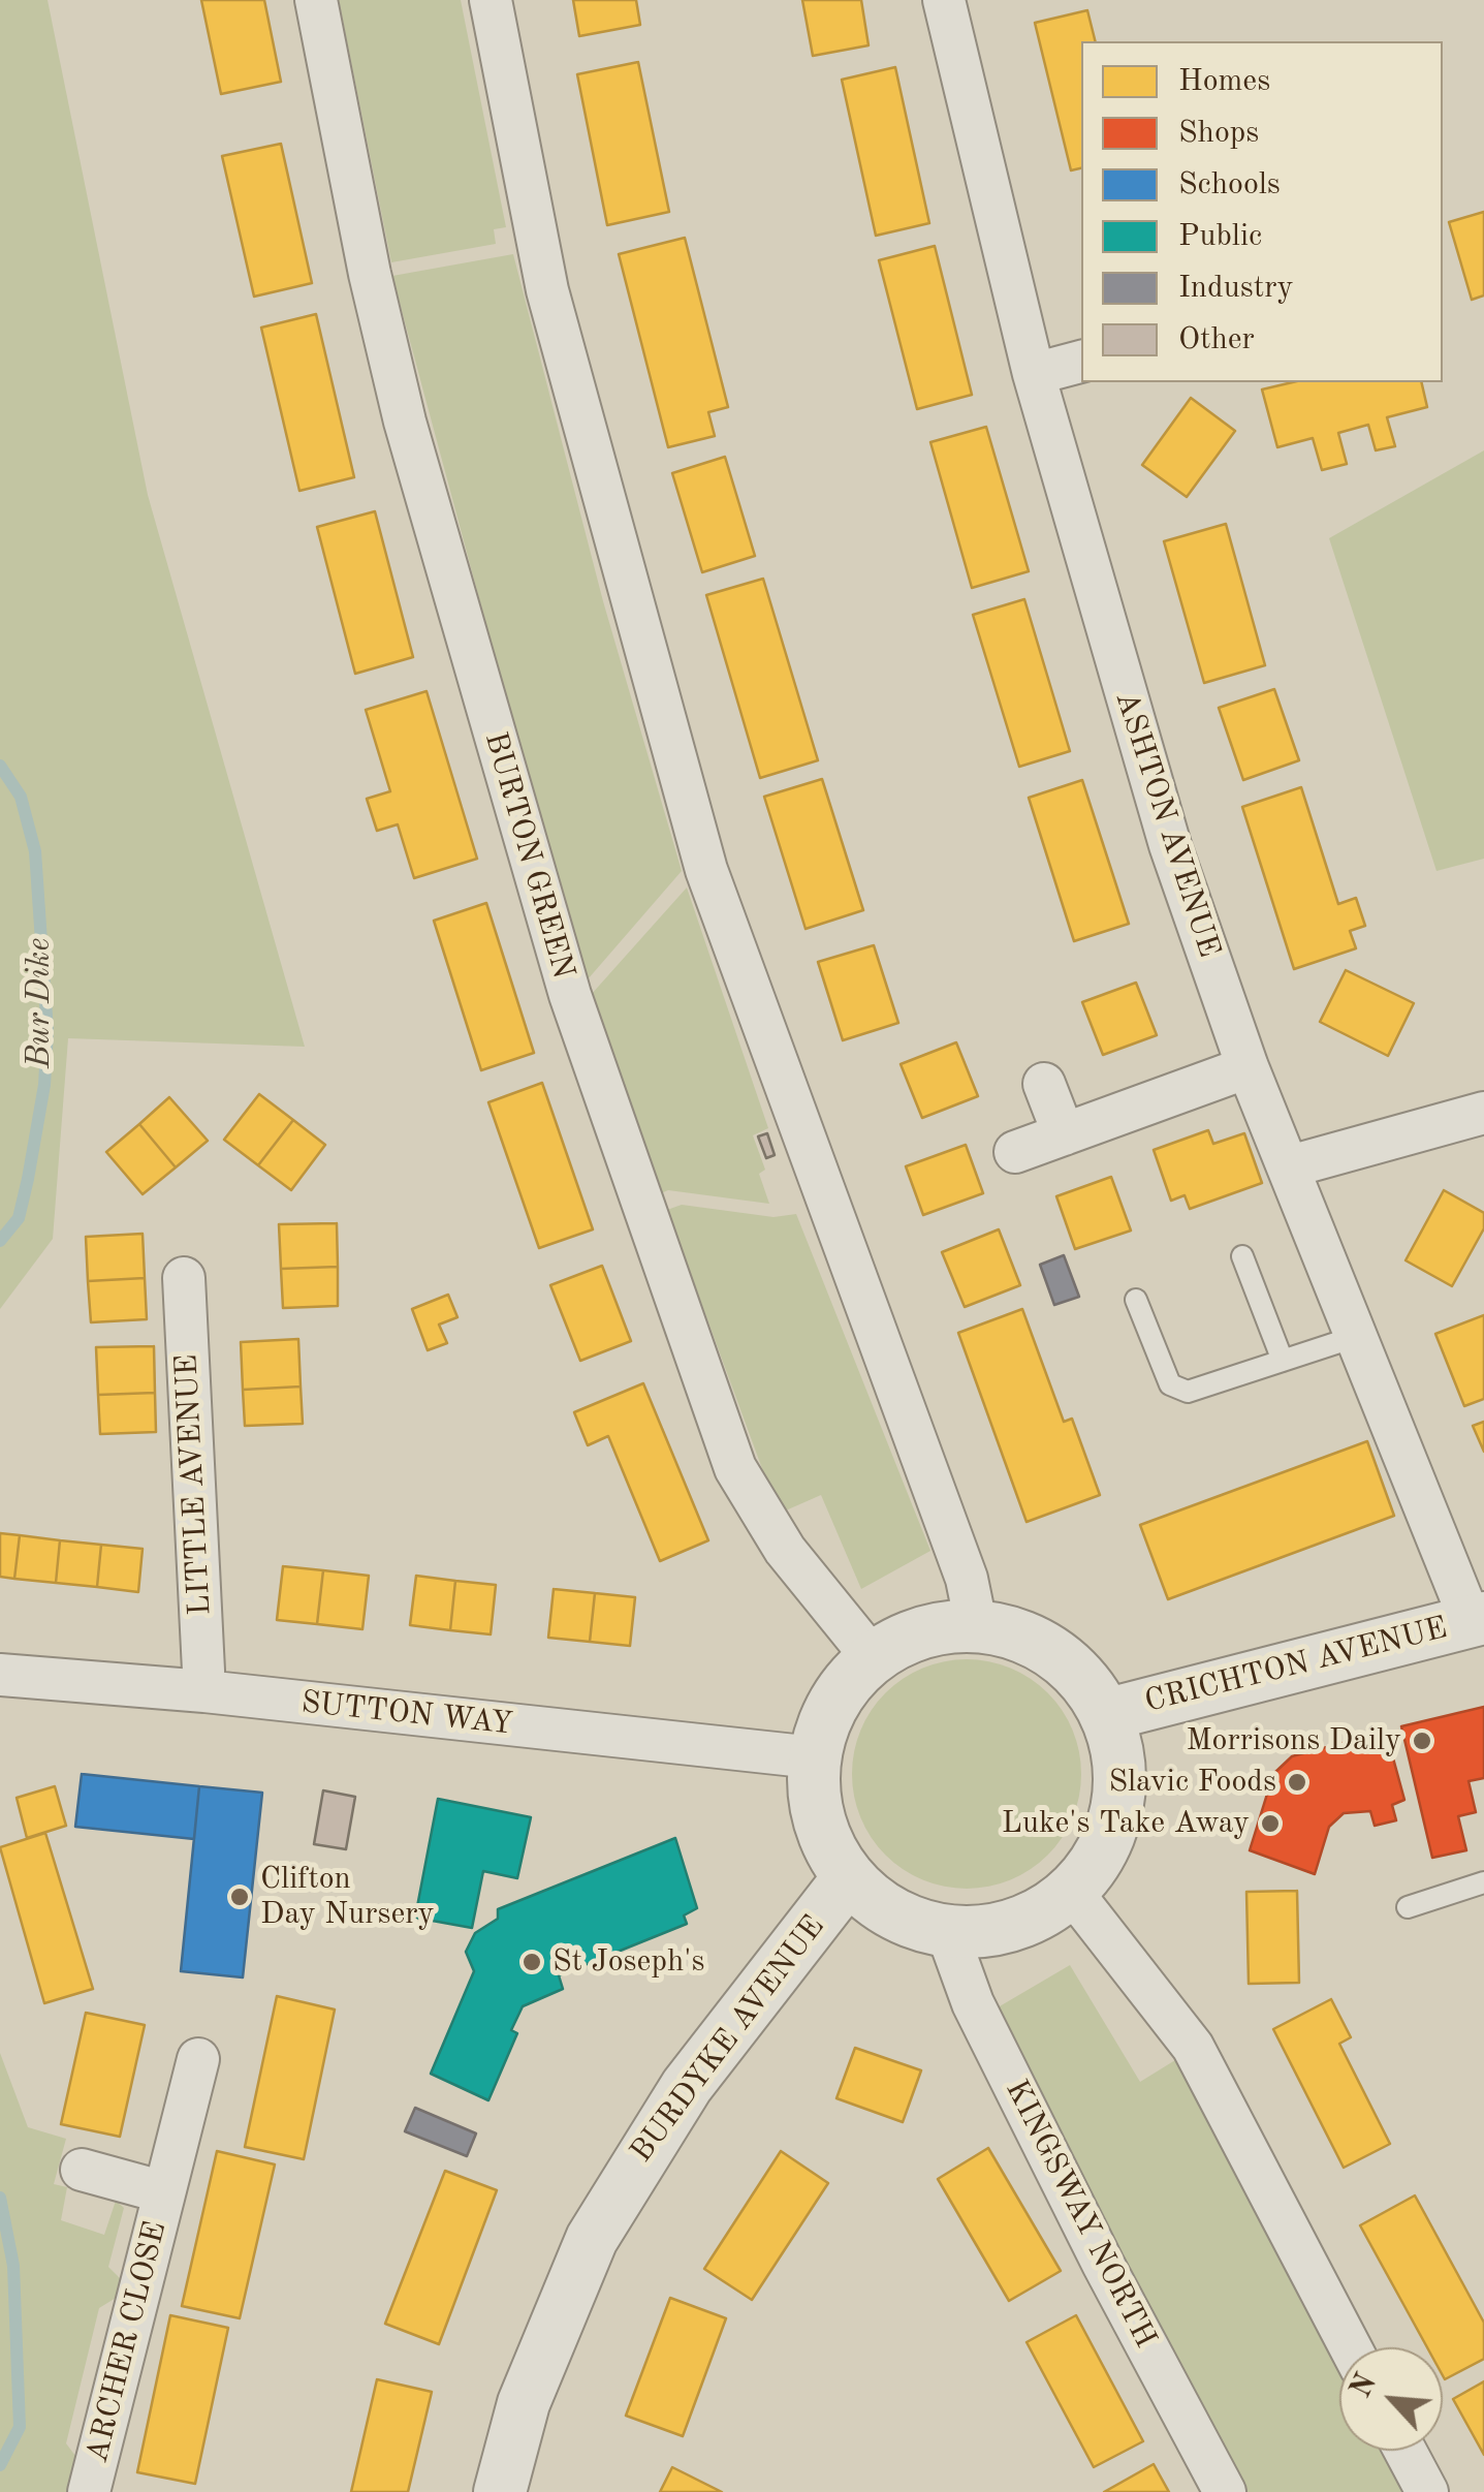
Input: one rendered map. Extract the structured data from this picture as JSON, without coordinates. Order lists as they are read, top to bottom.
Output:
{
  "streets": {
    "street": [
      "ASHTON AVENUE",
      "BURTON GREEN",
      "LITTLE AVENUE",
      "CRICHTON AVENUE",
      "SUTTON WAY",
      "BURDYKE AVENUE",
      "KINGSWAY NORTH",
      "ARCHER CLOSE"
    ]
  },
  "crossings": [
    ["ASHTON AVENUE", "CRICHTON AVENUE"],
    ["BURTON GREEN", "CRICHTON AVENUE"],
    ["BURTON GREEN", "SUTTON WAY"],
    ["BURTON GREEN", "BURDYKE AVENUE"],
    ["BURTON GREEN", "KINGSWAY NORTH"],
    ["LITTLE AVENUE", "SUTTON WAY"],
    ["CRICHTON AVENUE", "SUTTON WAY"],
    ["CRICHTON AVENUE", "BURDYKE AVENUE"],
    ["CRICHTON AVENUE", "KINGSWAY NORTH"],
    ["SUTTON WAY", "BURDYKE AVENUE"],
    ["SUTTON WAY", "KINGSWAY NORTH"],
    ["BURDYKE AVENUE", "KINGSWAY NORTH"]
  ],
  "water": ["Bur Dike"],
  "places": [
    "Morrisons Daily",
    "Slavic Foods",
    "Luke's Take Away",
    "Clifton Day Nursery",
    "St Joseph's"
  ],
  "legend": [
    "Homes",
    "Shops",
    "Schools",
    "Public",
    "Industry",
    "Other"
  ],
  "north": "top left"
}
